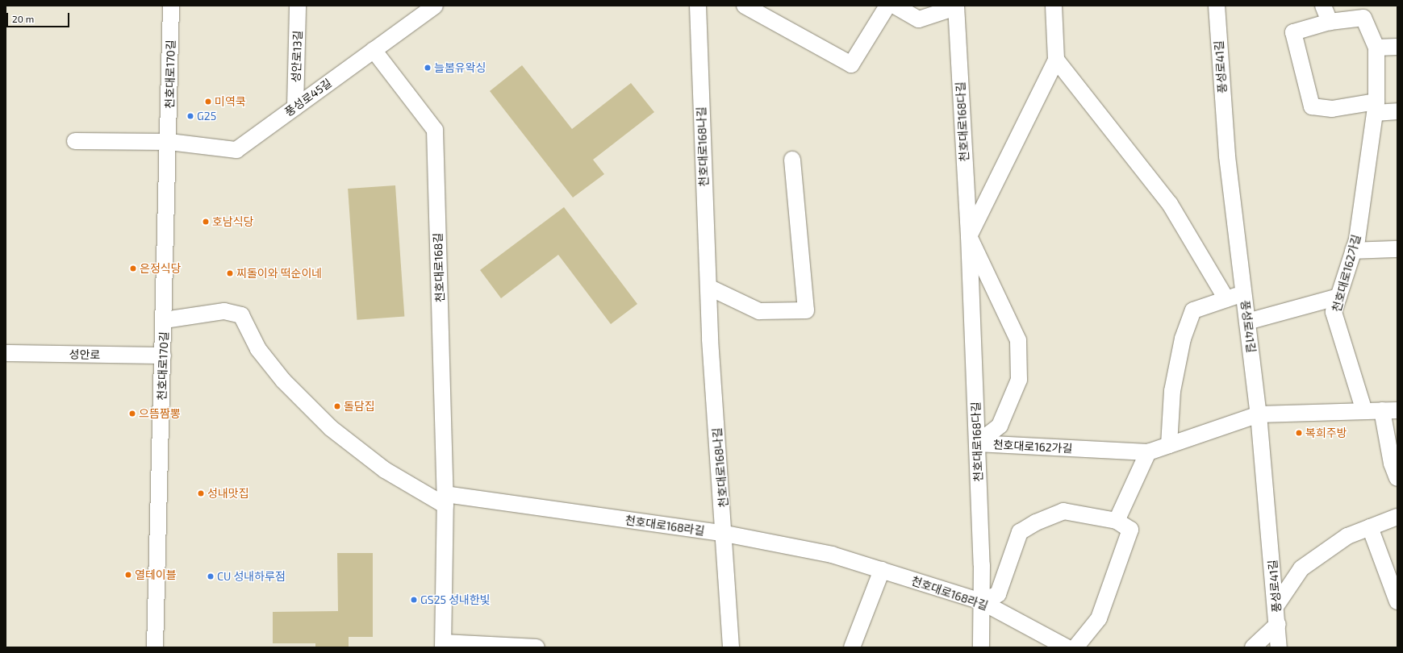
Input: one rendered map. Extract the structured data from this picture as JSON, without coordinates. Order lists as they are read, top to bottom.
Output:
{
  "streets": {
    "street": [
      "성안로13길",
      "풍성로41길",
      "천호대로170길",
      "풍성로45길",
      "천호대로168다길",
      "천호대로168나길",
      "천호대로168길",
      "천호대로162가길",
      "성안로",
      "천호대로168라길"
    ]
  },
  "crossings": [
    ["성안로13길", "풍성로45길"],
    ["풍성로41길", "천호대로168다길"],
    ["풍성로41길", "천호대로162가길"],
    ["천호대로170길", "풍성로45길"],
    ["천호대로170길", "성안로"],
    ["풍성로45길", "천호대로168길"],
    ["천호대로168다길", "천호대로162가길"],
    ["천호대로168다길", "천호대로168라길"],
    ["천호대로168나길", "천호대로168라길"],
    ["천호대로168길", "천호대로168라길"]
  ],
  "places": [
    "늘봄유왁싱",
    "미역쿡",
    "G25",
    "호남식당",
    "은정식당",
    "찌돌이와 떡순이네",
    "돌담집",
    "으뜸짬뽕",
    "복희주방",
    "성내맛집",
    "열테이블",
    "CU 성내하루점",
    "GS25 성내한빛"
  ],
  "scale_bar": "20 m"
}
